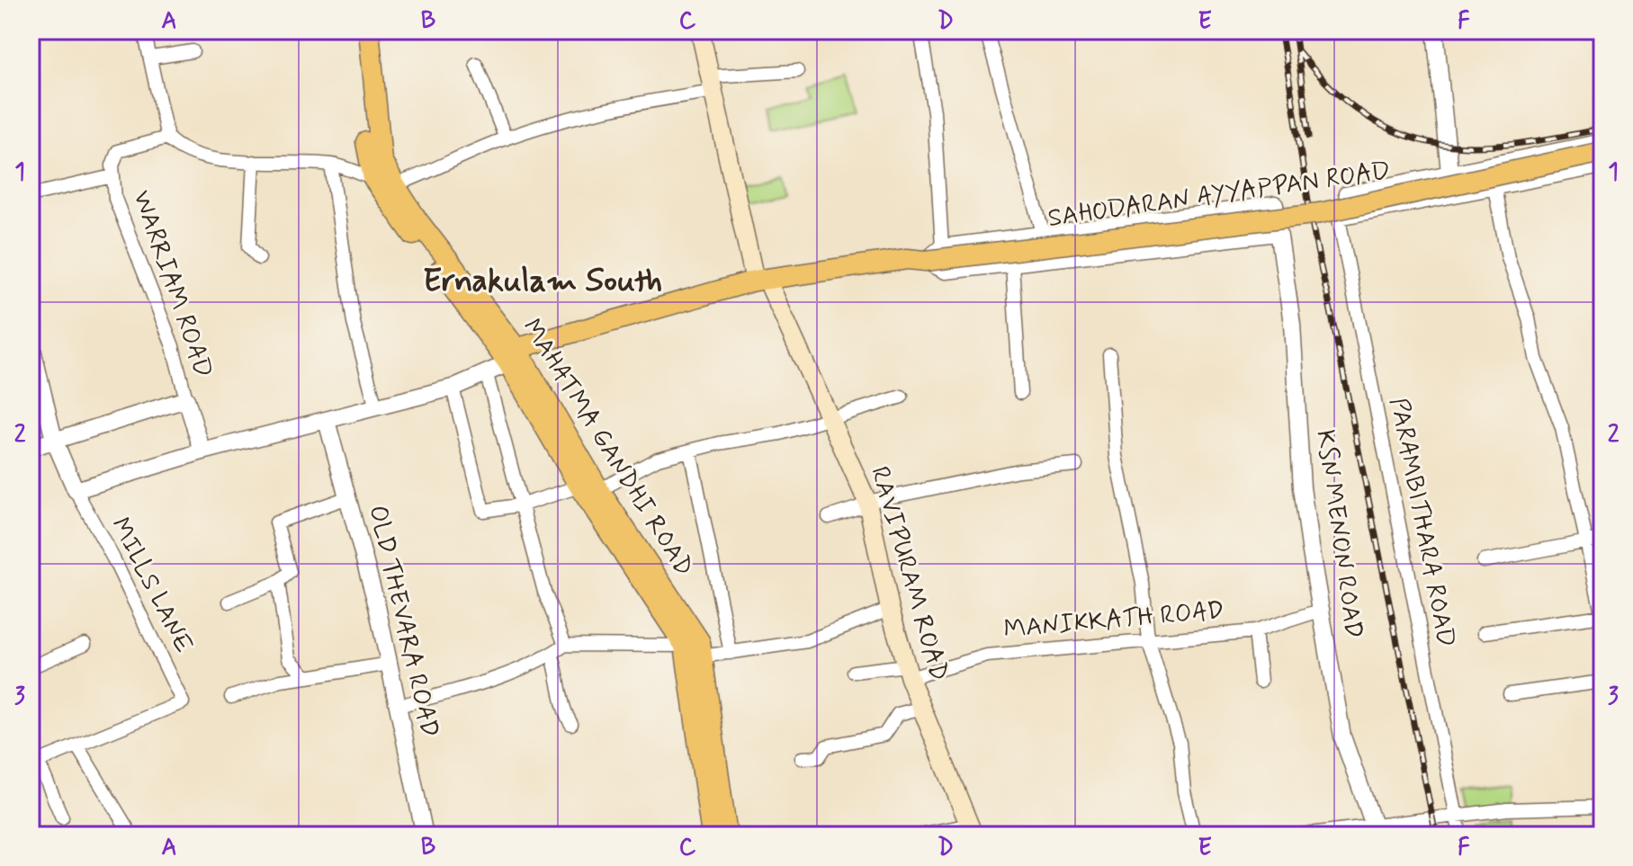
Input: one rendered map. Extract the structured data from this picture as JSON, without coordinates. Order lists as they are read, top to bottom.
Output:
{
  "streets": {
    "main road": ["SAHODARAN AYYAPPAN ROAD", "MAHATMA GANDHI ROAD", "RAVIPURAM ROAD"],
    "street": [
      "WARRIAM ROAD",
      "PARAMBITHARA ROAD",
      "KSN MENON ROAD",
      "MILLS LANE",
      "MANIKKATH ROAD",
      "OLD THEVARA ROAD"
    ]
  },
  "crossings": [
    ["SAHODARAN AYYAPPAN ROAD", "MAHATMA GANDHI ROAD"],
    ["SAHODARAN AYYAPPAN ROAD", "RAVIPURAM ROAD"],
    ["KSN MENON ROAD", "MANIKKATH ROAD"],
    ["RAVIPURAM ROAD", "MANIKKATH ROAD"]
  ],
  "districts": ["Ernakulam South"],
  "grid": {
    "columns": [
      "A",
      "B",
      "C",
      "D",
      "E",
      "F"
    ],
    "rows": ["1", "2", "3"]
  }
}
